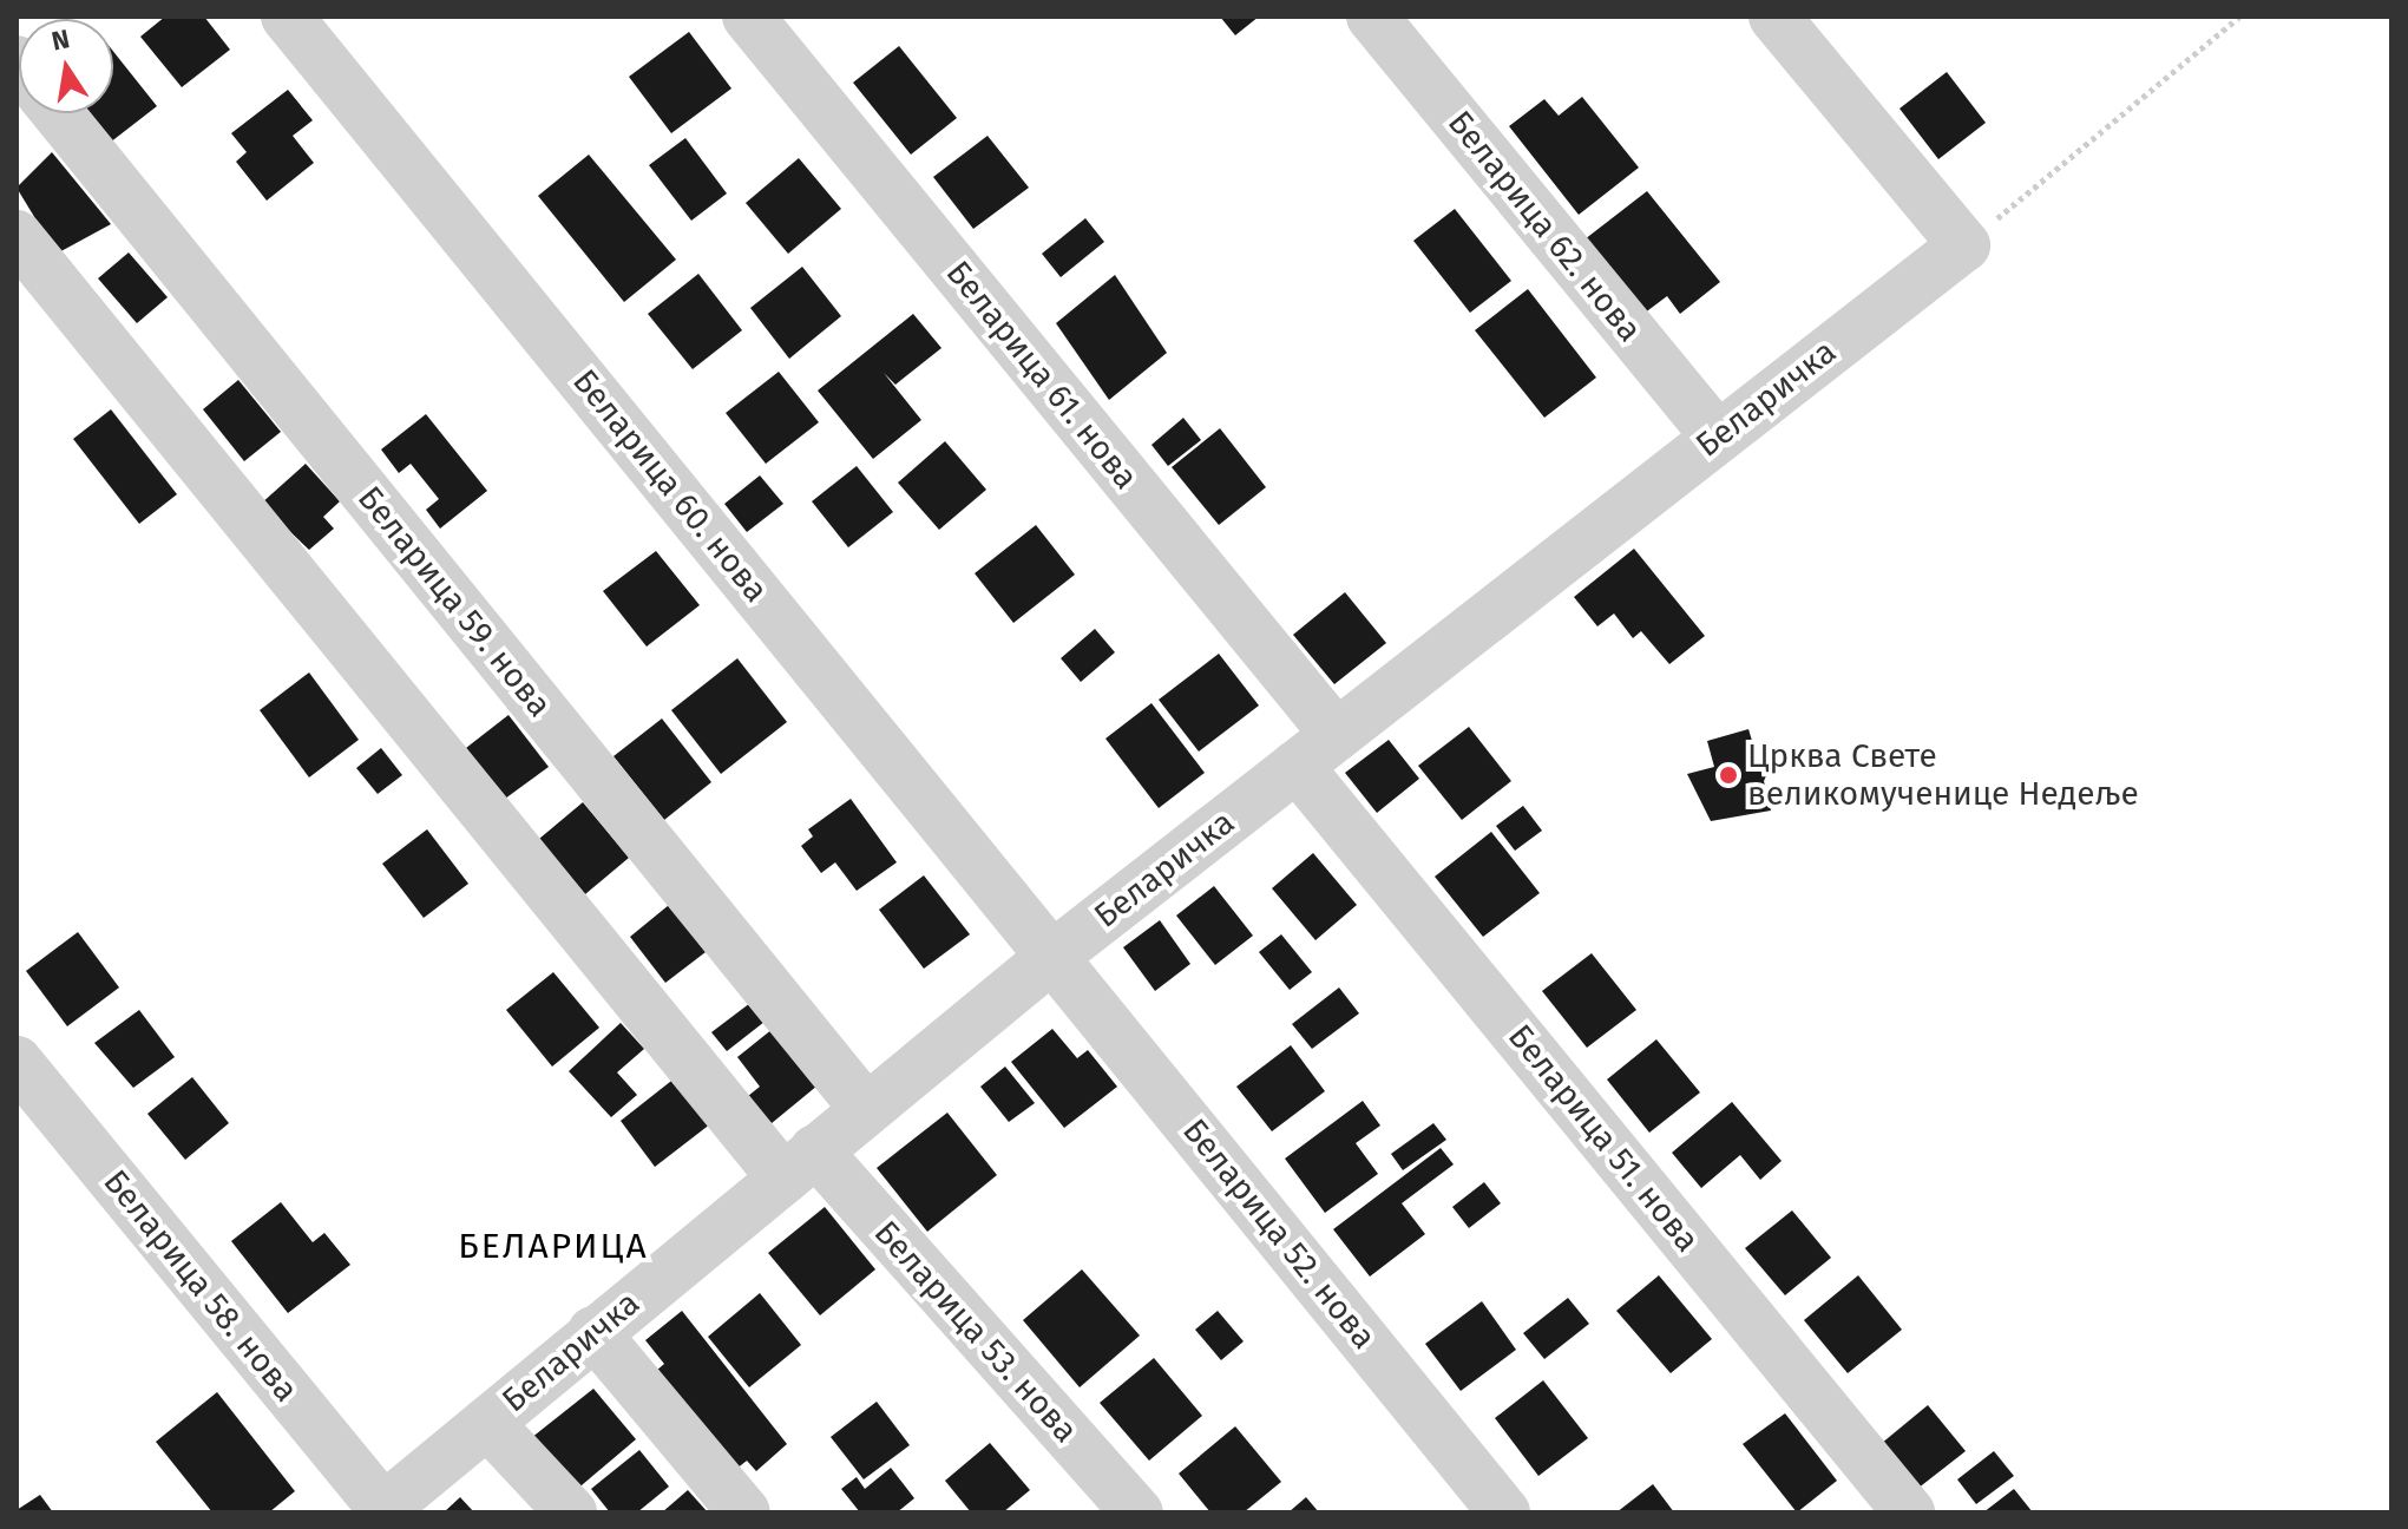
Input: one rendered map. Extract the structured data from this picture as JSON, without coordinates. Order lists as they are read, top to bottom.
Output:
{
  "streets": {
    "street": [
      "Беларица 62. нова",
      "Беларица 61. нова",
      "Беларичка",
      "Беларица 60. нова",
      "Беларица 59. нова",
      "Беларица 51. нова",
      "Беларица 52. нова",
      "Беларица 58. нова",
      "Беларица 53. нова"
    ]
  },
  "crossings": [
    ["Беларица 62. нова", "Беларичка"],
    ["Беларица 61. нова", "Беларичка"],
    ["Беларичка", "Беларица 60. нова"],
    ["Беларичка", "Беларица 59. нова"],
    ["Беларичка", "Беларица 51. нова"],
    ["Беларичка", "Беларица 52. нова"],
    ["Беларичка", "Беларица 58. нова"],
    ["Беларичка", "Беларица 53. нова"],
    ["Беларица 60. нова", "Беларица 52. нова"]
  ],
  "districts": ["БЕЛАРИЦА"],
  "places": ["Црква Свете великомученице Недеље"],
  "north": "top"
}
